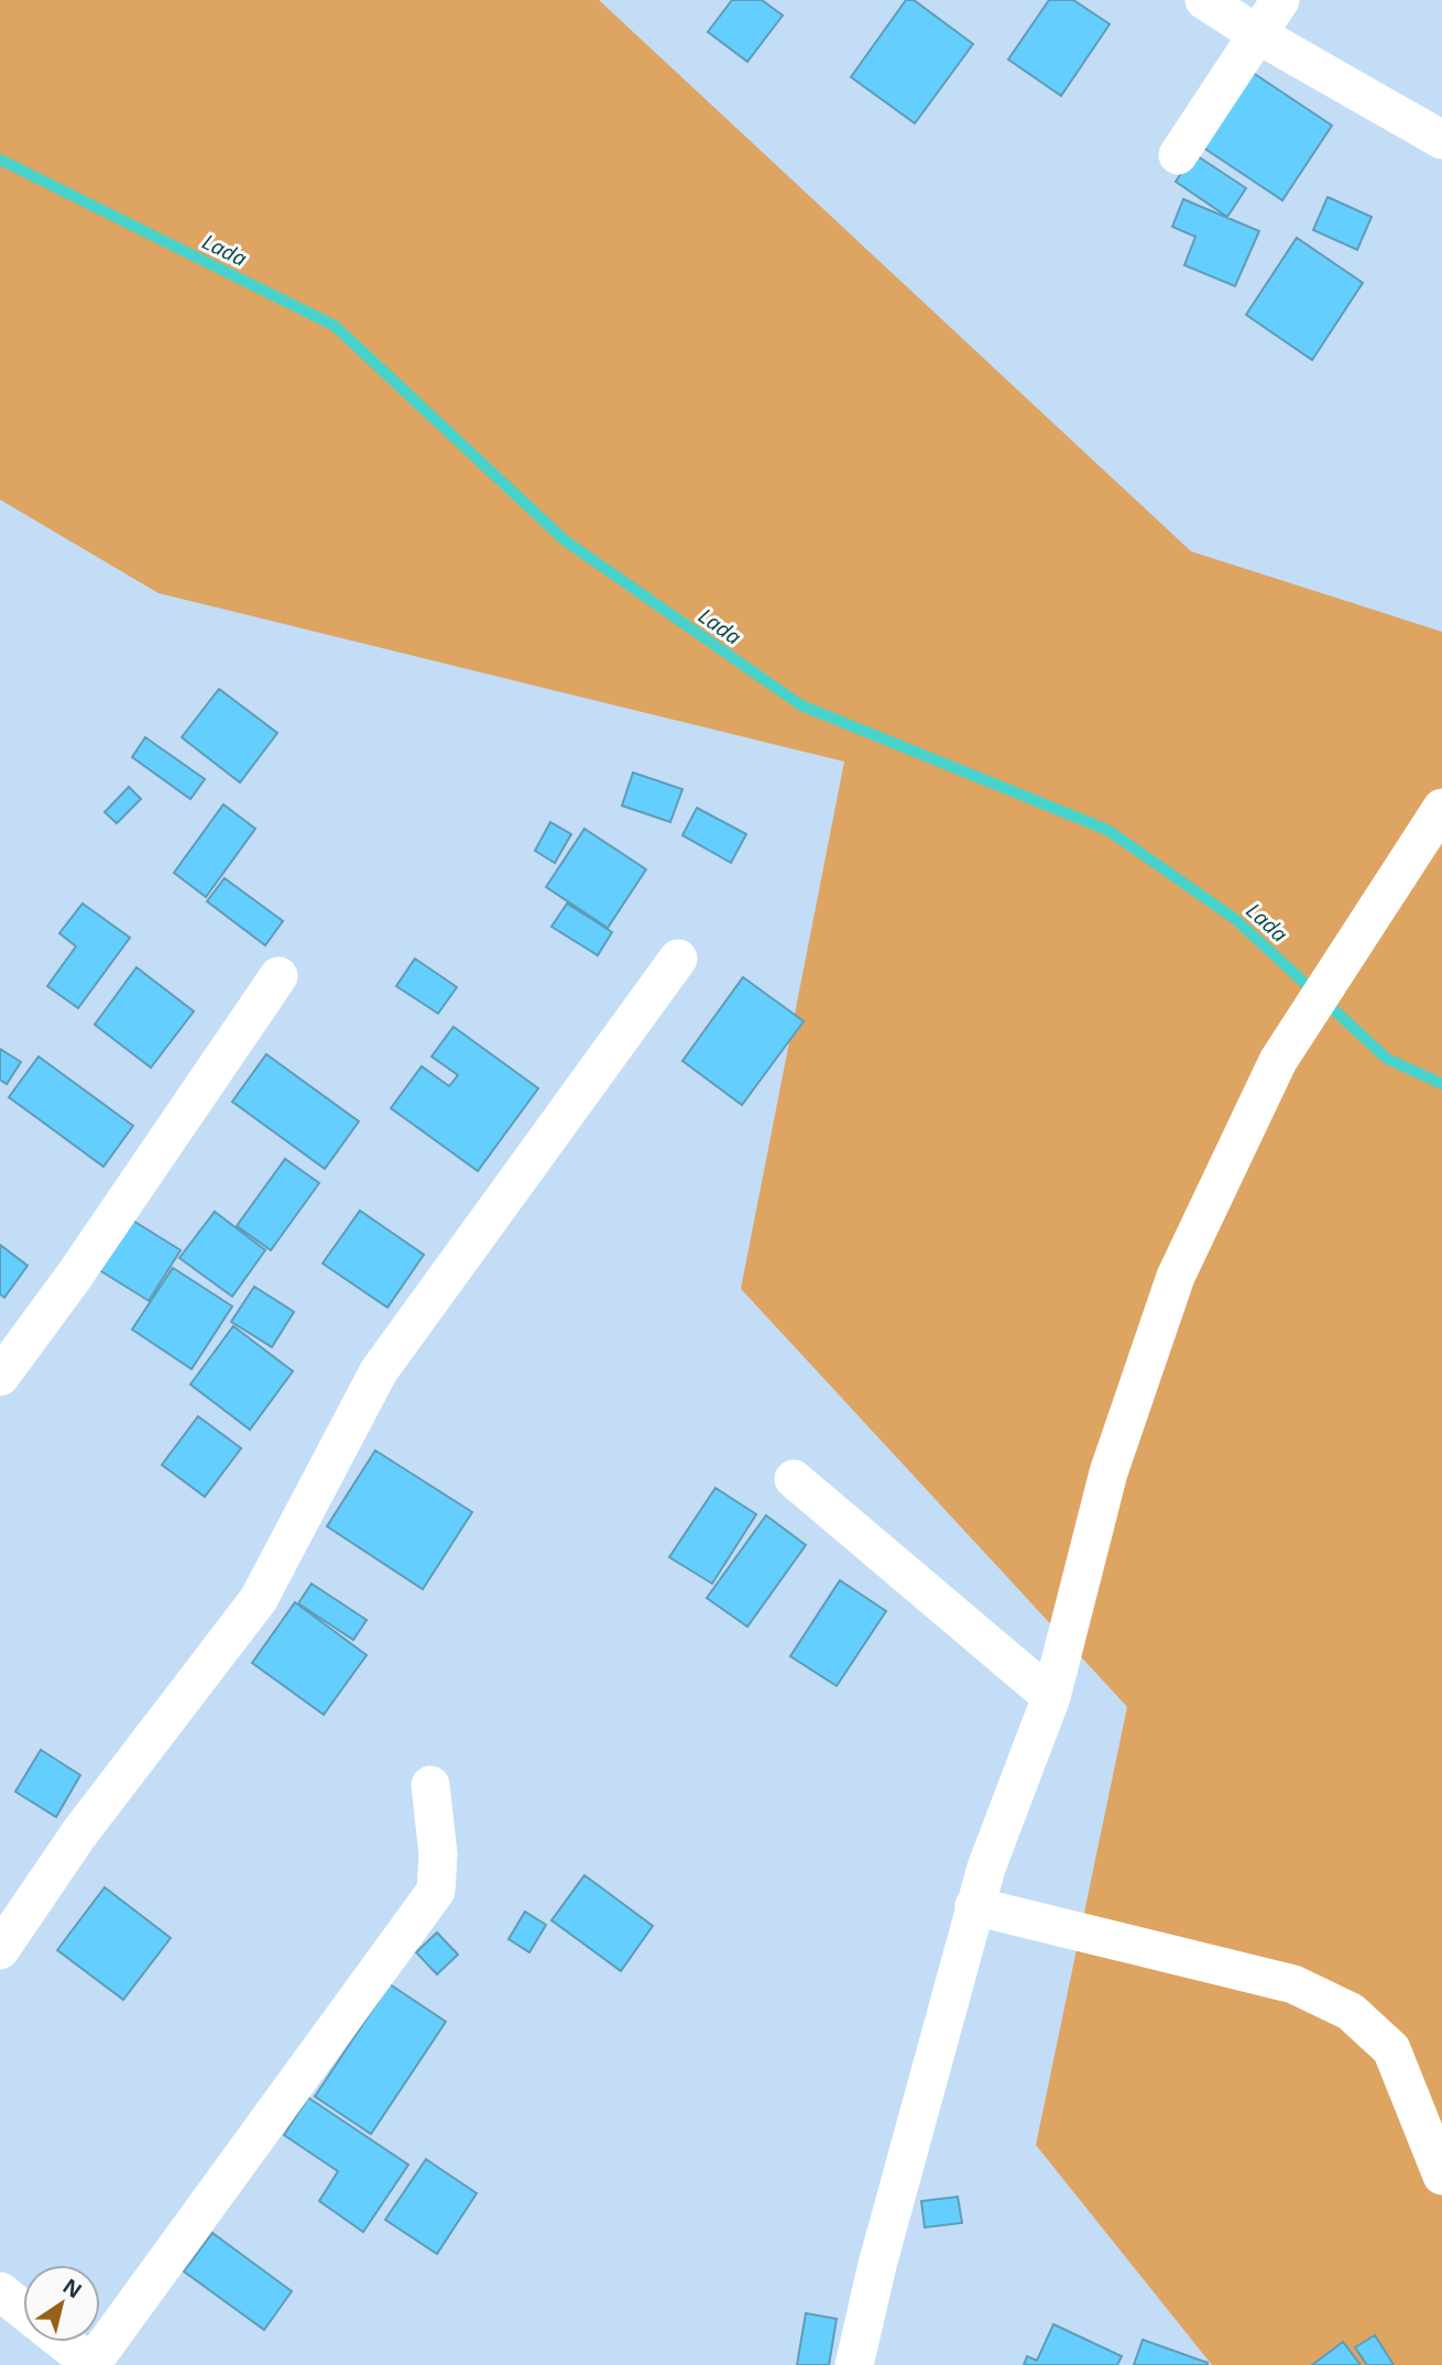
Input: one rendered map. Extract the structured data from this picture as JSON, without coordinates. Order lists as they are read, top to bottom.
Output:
{
  "water": ["Lada"],
  "north": "top right"
}
